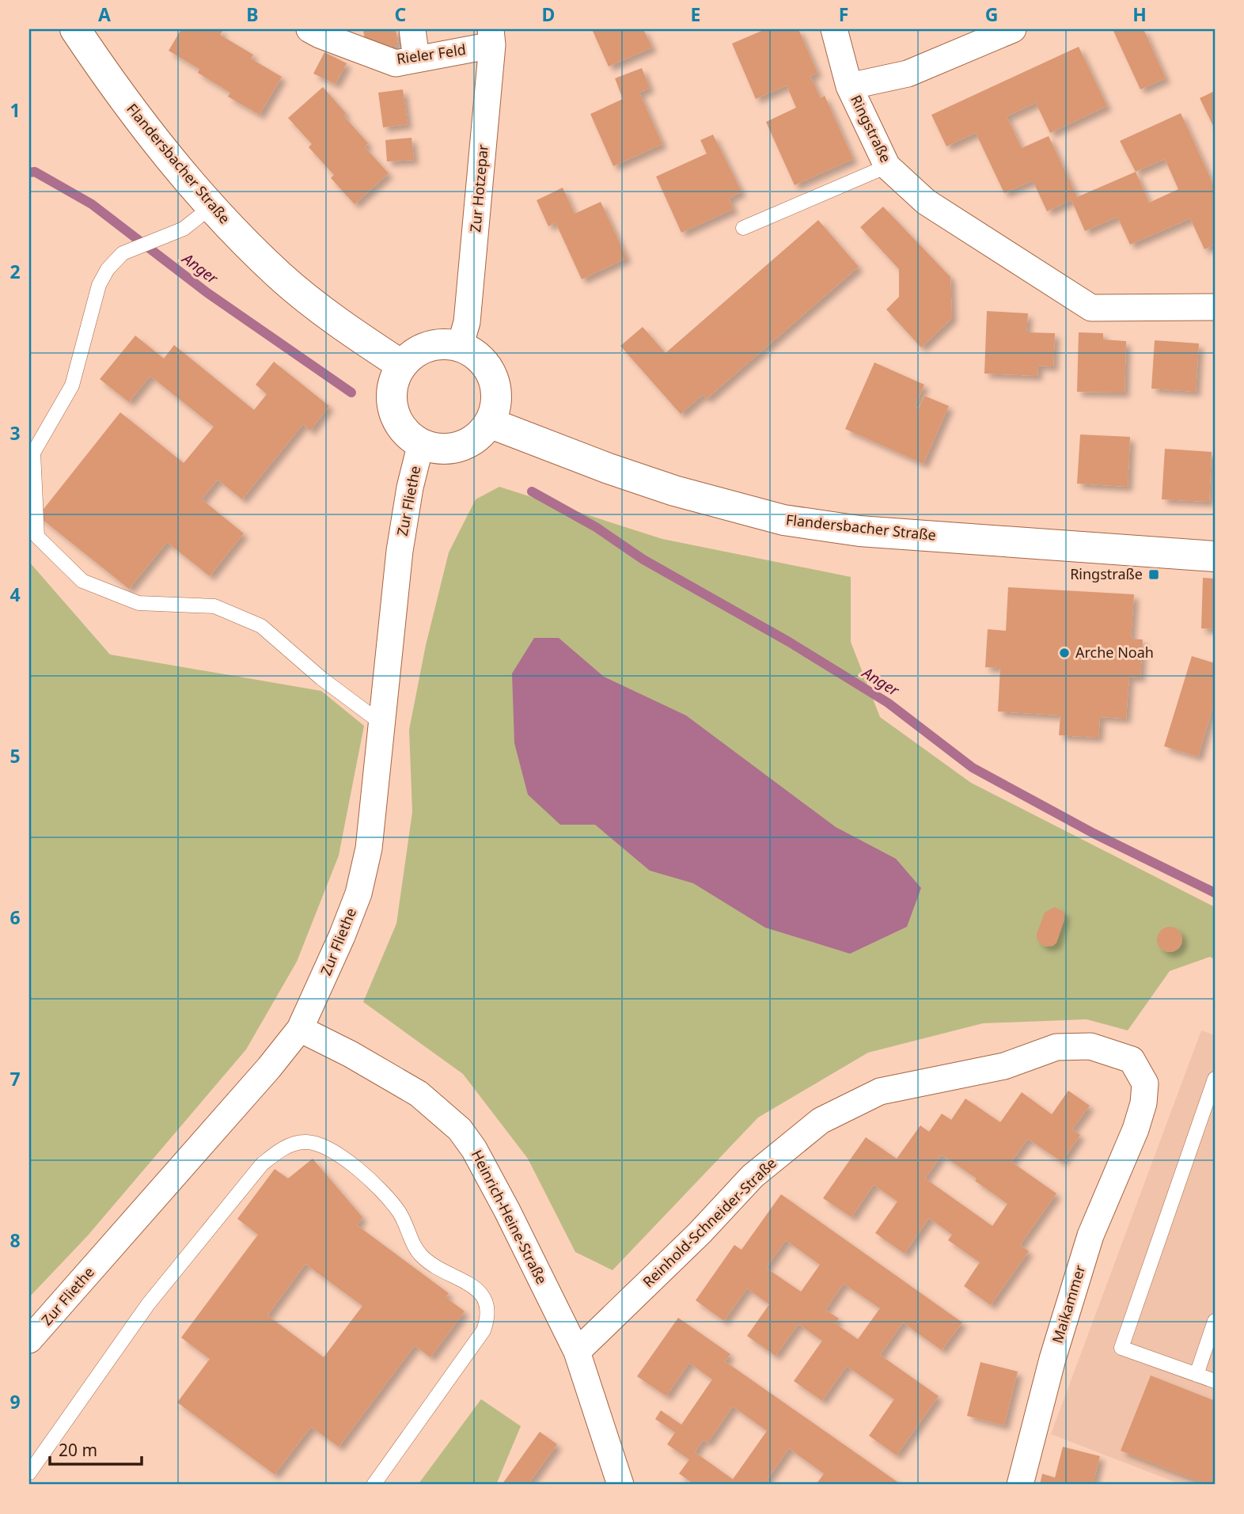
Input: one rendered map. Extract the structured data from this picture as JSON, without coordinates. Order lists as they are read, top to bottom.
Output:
{
  "streets": {
    "street": [
      "Rieler Feld",
      "Ringstraße",
      "Flandersbacher Straße",
      "Zur Hotzepar",
      "Zur Fliethe",
      "Heinrich-Heine-Straße",
      "Reinhold-Schneider-Straße",
      "Maikammer"
    ]
  },
  "crossings": [
    ["Rieler Feld", "Zur Hotzepar"],
    ["Flandersbacher Straße", "Zur Hotzepar"],
    ["Flandersbacher Straße", "Zur Fliethe"],
    ["Zur Hotzepar", "Zur Fliethe"],
    ["Zur Fliethe", "Heinrich-Heine-Straße"],
    ["Heinrich-Heine-Straße", "Reinhold-Schneider-Straße"],
    ["Reinhold-Schneider-Straße", "Maikammer"]
  ],
  "water": ["Anger"],
  "places": {
    "transit": ["Ringstraße"],
    "other": ["Arche Noah"]
  },
  "scale_bar": "20 m",
  "grid": {
    "columns": [
      "A",
      "B",
      "C",
      "D",
      "E",
      "F",
      "G",
      "H"
    ],
    "rows": [
      "1",
      "2",
      "3",
      "4",
      "5",
      "6",
      "7",
      "8",
      "9"
    ]
  }
}
